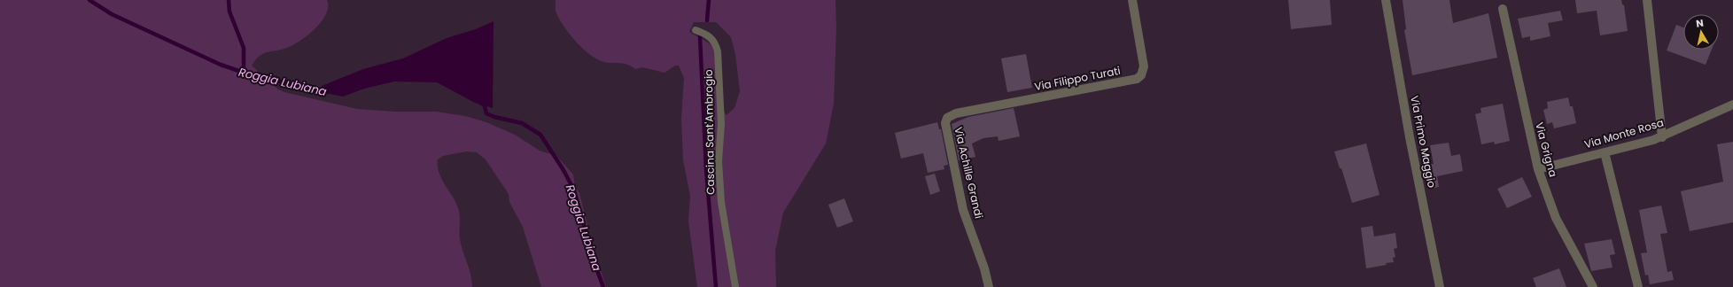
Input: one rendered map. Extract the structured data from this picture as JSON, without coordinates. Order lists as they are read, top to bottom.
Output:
{
  "streets": {
    "street": [
      "Via Filippo Turati",
      "Via Monte Rosa",
      "Via Primo Maggio",
      "Via Grigna",
      "Via Achille Grandi"
    ],
    "lane": ["Cascina Sant'Ambrogio"]
  },
  "crossings": [
    ["Via Filippo Turati", "Via Achille Grandi"],
    ["Via Monte Rosa", "Via Grigna"]
  ],
  "water": ["Roggia Lubiana"],
  "north": "top"
}
